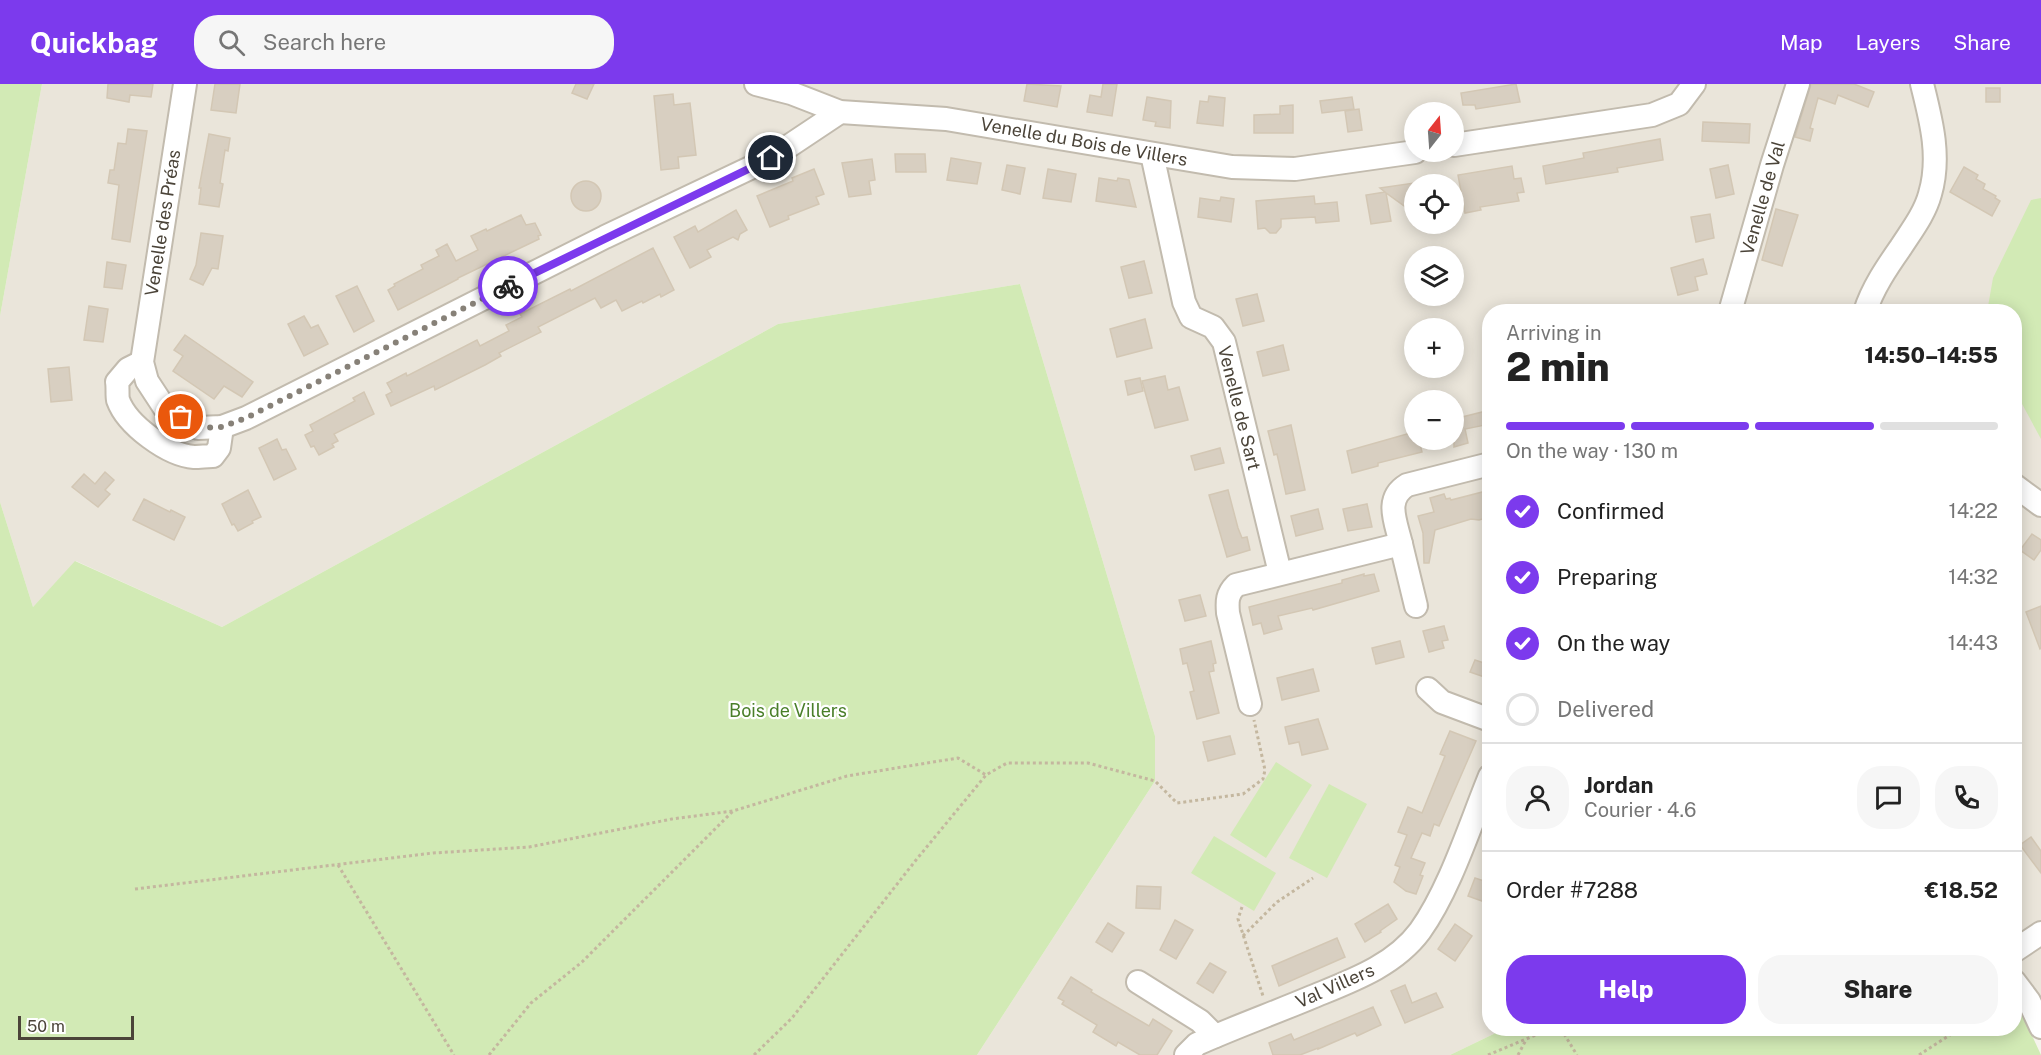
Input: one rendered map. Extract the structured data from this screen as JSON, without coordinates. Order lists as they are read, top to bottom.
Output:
{
  "streets": {
    "street": [
      "Venelle du Bois de Villers",
      "Venelle de Val",
      "Venelle des Préas",
      "Venelle de Sart",
      "Val Villers"
    ]
  },
  "crossings": [
    ["Venelle du Bois de Villers", "Venelle des Préas"],
    ["Venelle du Bois de Villers", "Venelle de Sart"]
  ],
  "parks": ["Bois de Villers"],
  "scale_bar": "50 m",
  "north": "top",
  "page": {
    "header": "Quickbag",
    "search": "Search here",
    "nav": ["Map", "Layers", "Share"],
    "map_buttons": ["+", "−"],
    "heading": ["2 min", "Arriving in", "14:50–14:55"],
    "panel": [
      "Jordan",
      "Courier · 4.6",
      "Order #7288",
      "€18.52"
    ],
    "bar": "On the way · 130 m",
    "list": [
      ["Confirmed", "14:22"],
      ["Preparing", "14:32"],
      ["On the way", "14:43"],
      "Delivered"
    ],
    "buttons": ["Help", "Share"],
    "scale": "50 m"
  }
}
